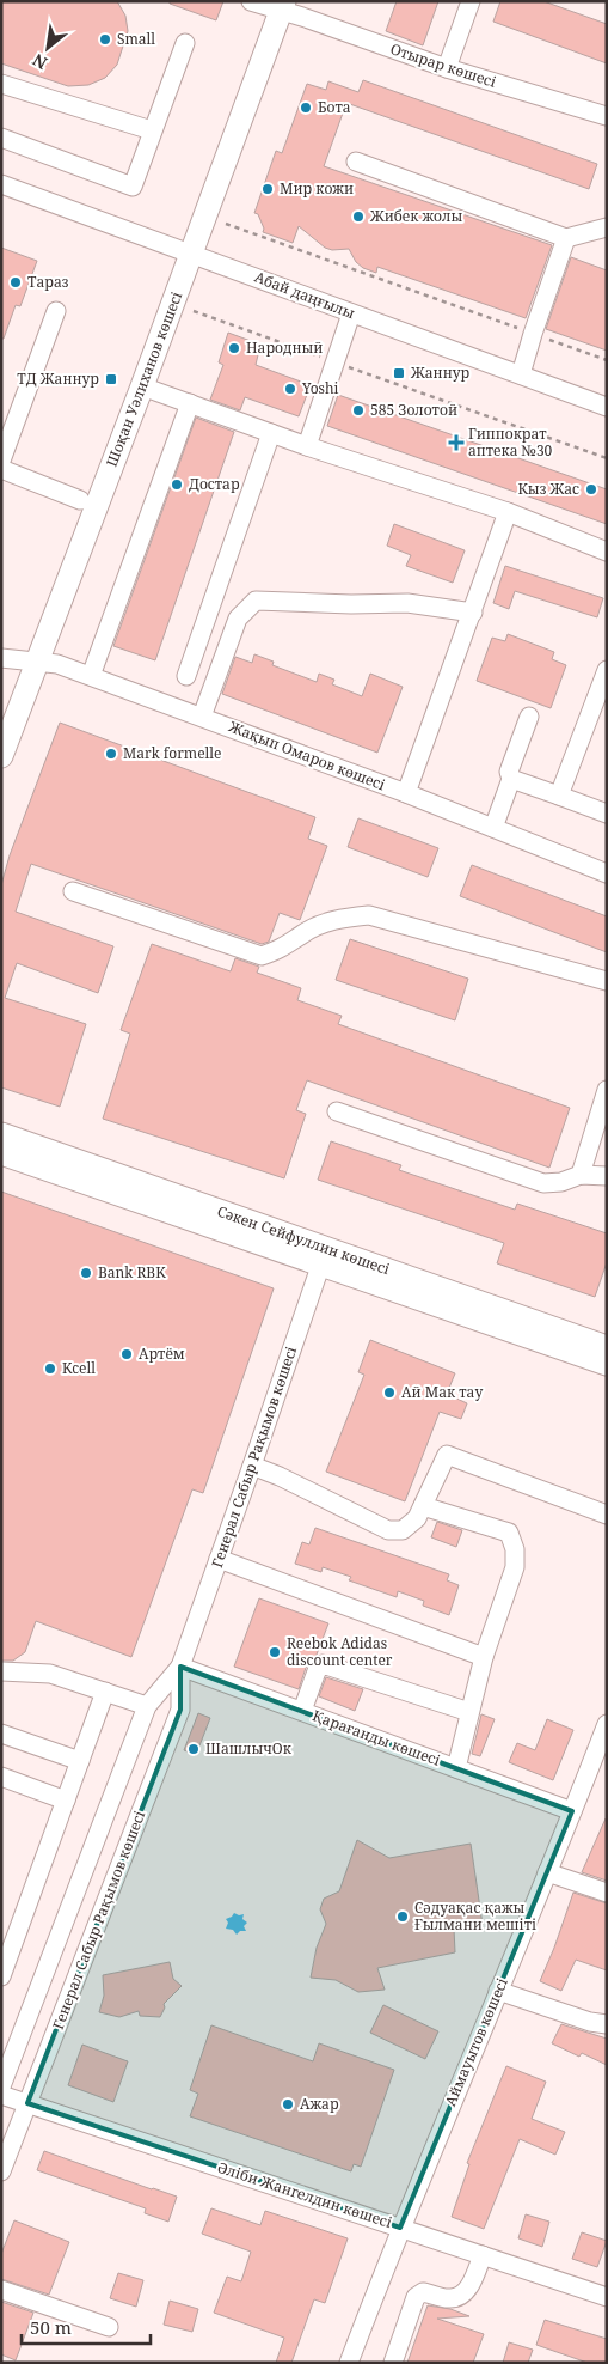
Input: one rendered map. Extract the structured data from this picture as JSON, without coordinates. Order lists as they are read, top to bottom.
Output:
{
  "streets": {
    "main road": ["Шоқан Уәлиханов көшесі", "Сәкен Сейфуллин көшесі"],
    "street": [
      "Отырар көшесі",
      "Абай даңғылы",
      "Жақып Омаров көшесі",
      "Генерал Сабыр Рақымов көшесі",
      "Қарағанды көшесі",
      "Аймауытов көшесі",
      "Әліби Жангелдин көшесі"
    ]
  },
  "crossings": [
    ["Отырар көшесі", "Шоқан Уәлиханов көшесі"],
    ["Абай даңғылы", "Шоқан Уәлиханов көшесі"],
    ["Шоқан Уәлиханов көшесі", "Жақып Омаров көшесі"],
    ["Сәкен Сейфуллин көшесі", "Генерал Сабыр Рақымов көшесі"],
    ["Генерал Сабыр Рақымов көшесі", "Қарағанды көшесі"],
    ["Генерал Сабыр Рақымов көшесі", "Әліби Жангелдин көшесі"],
    ["Қарағанды көшесі", "Аймауытов көшесі"],
    ["Аймауытов көшесі", "Әліби Жангелдин көшесі"]
  ],
  "places": {
    "other": [
      "Small",
      "Бота",
      "Мир кожи",
      "Жибек жолы",
      "Тараз",
      "Народный",
      "Yoshi",
      "585 Золотой",
      "Достар",
      "Кыз Жас",
      "Mark formelle",
      "Bank RBK",
      "Артём",
      "Kcell",
      "Ай Мак тау",
      "Reebok Adidas discount center",
      "ШашлычОк",
      "Сәдуақас қажы Ғылмани мешіті",
      "Ажар"
    ],
    "transit": ["Жаннур", "ТД Жаннур"],
    "health": ["Гиппократ аптека №30"]
  },
  "scale_bar": "50 m",
  "north": "bottom left"
}
